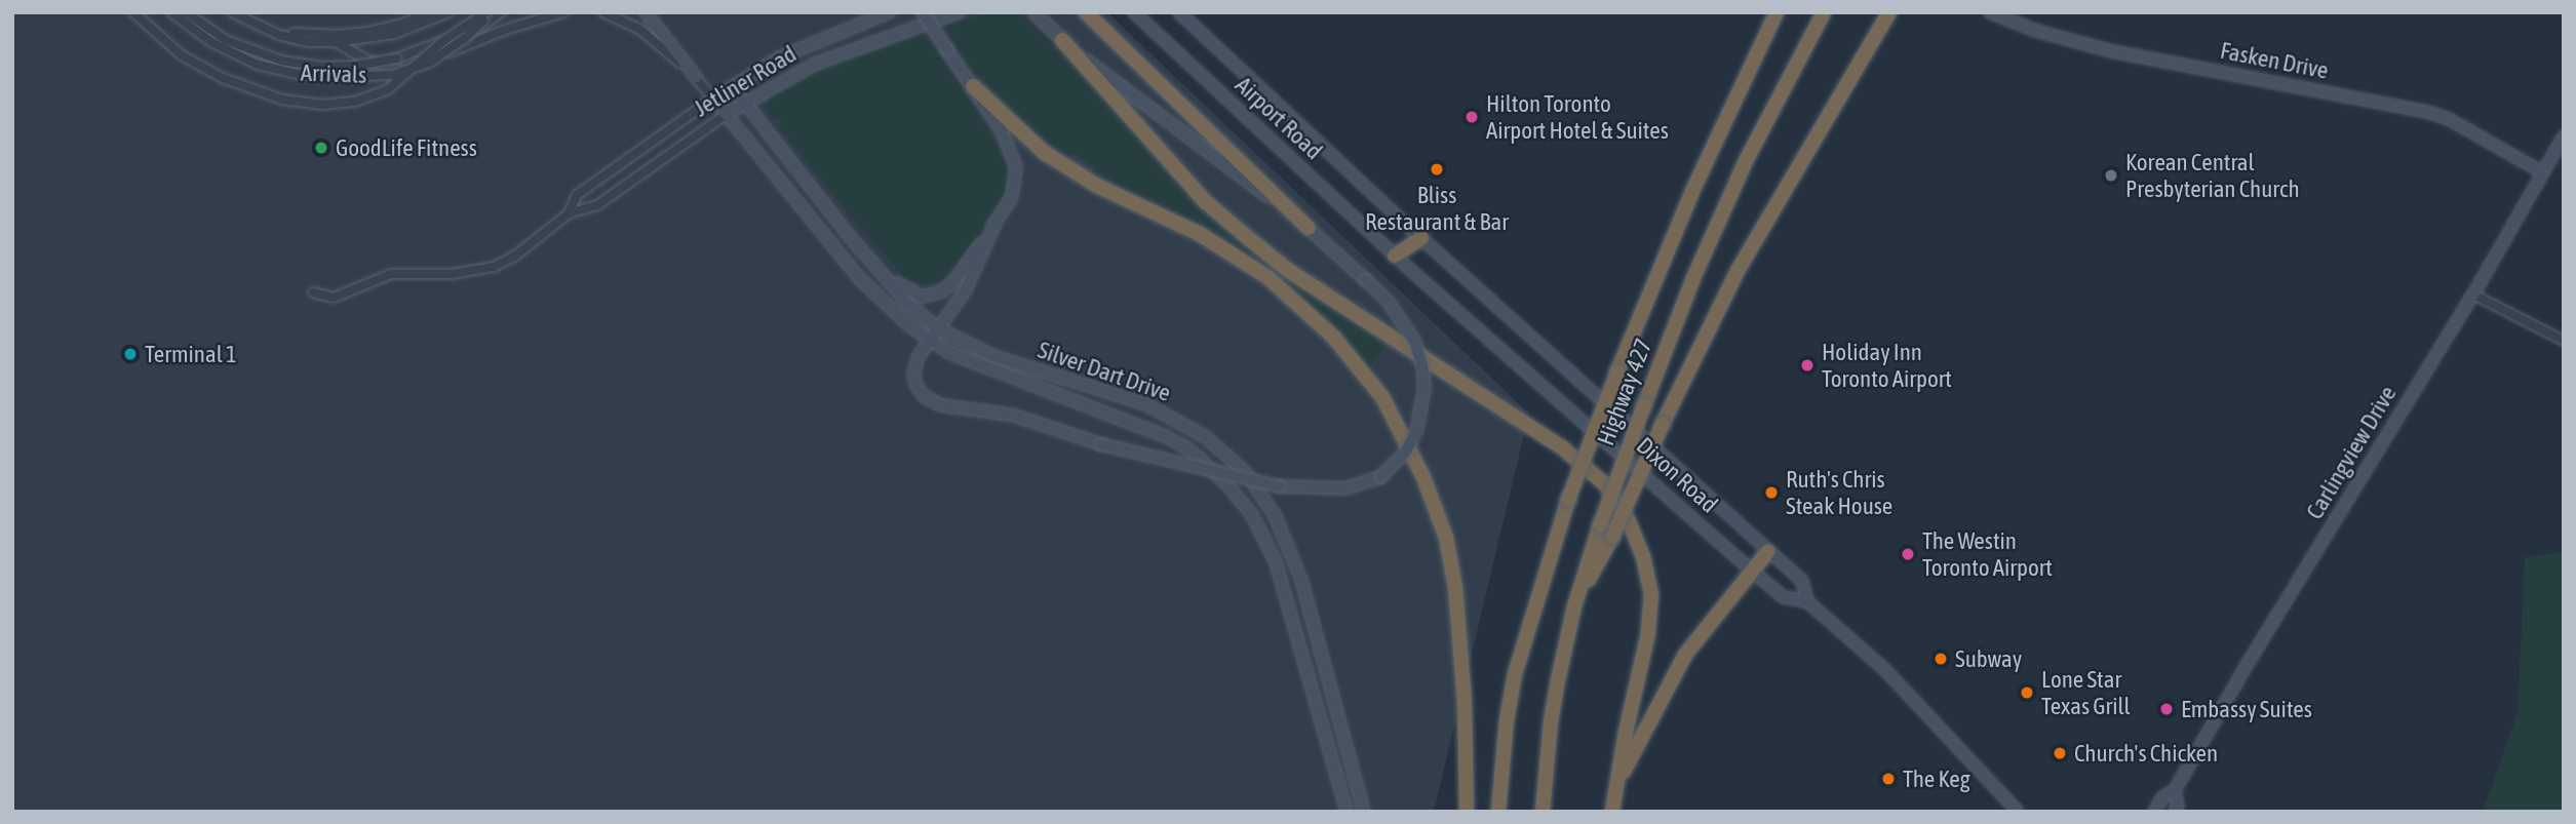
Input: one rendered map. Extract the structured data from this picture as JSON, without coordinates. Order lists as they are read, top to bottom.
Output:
{
  "streets": {
    "highway": ["Highway 427"],
    "street": [
      "Fasken Drive",
      "Arrivals",
      "Jetliner Road",
      "Airport Road",
      "Silver Dart Drive",
      "Carlingview Drive",
      "Dixon Road"
    ]
  },
  "crossings": [
    ["Fasken Drive", "Carlingview Drive"],
    ["Jetliner Road", "Silver Dart Drive"],
    ["Airport Road", "Dixon Road"]
  ],
  "places": [
    "Hilton Toronto Airport Hotel & Suites",
    "GoodLife Fitness",
    "Bliss Restaurant & Bar",
    "Korean Central Presbyterian Church",
    "Terminal 1",
    "Holiday Inn Toronto Airport",
    "Ruth's Chris Steak House",
    "The Westin Toronto Airport",
    "Subway",
    "Lone Star Texas Grill",
    "Embassy Suites",
    "Church's Chicken",
    "The Keg"
  ]
}
